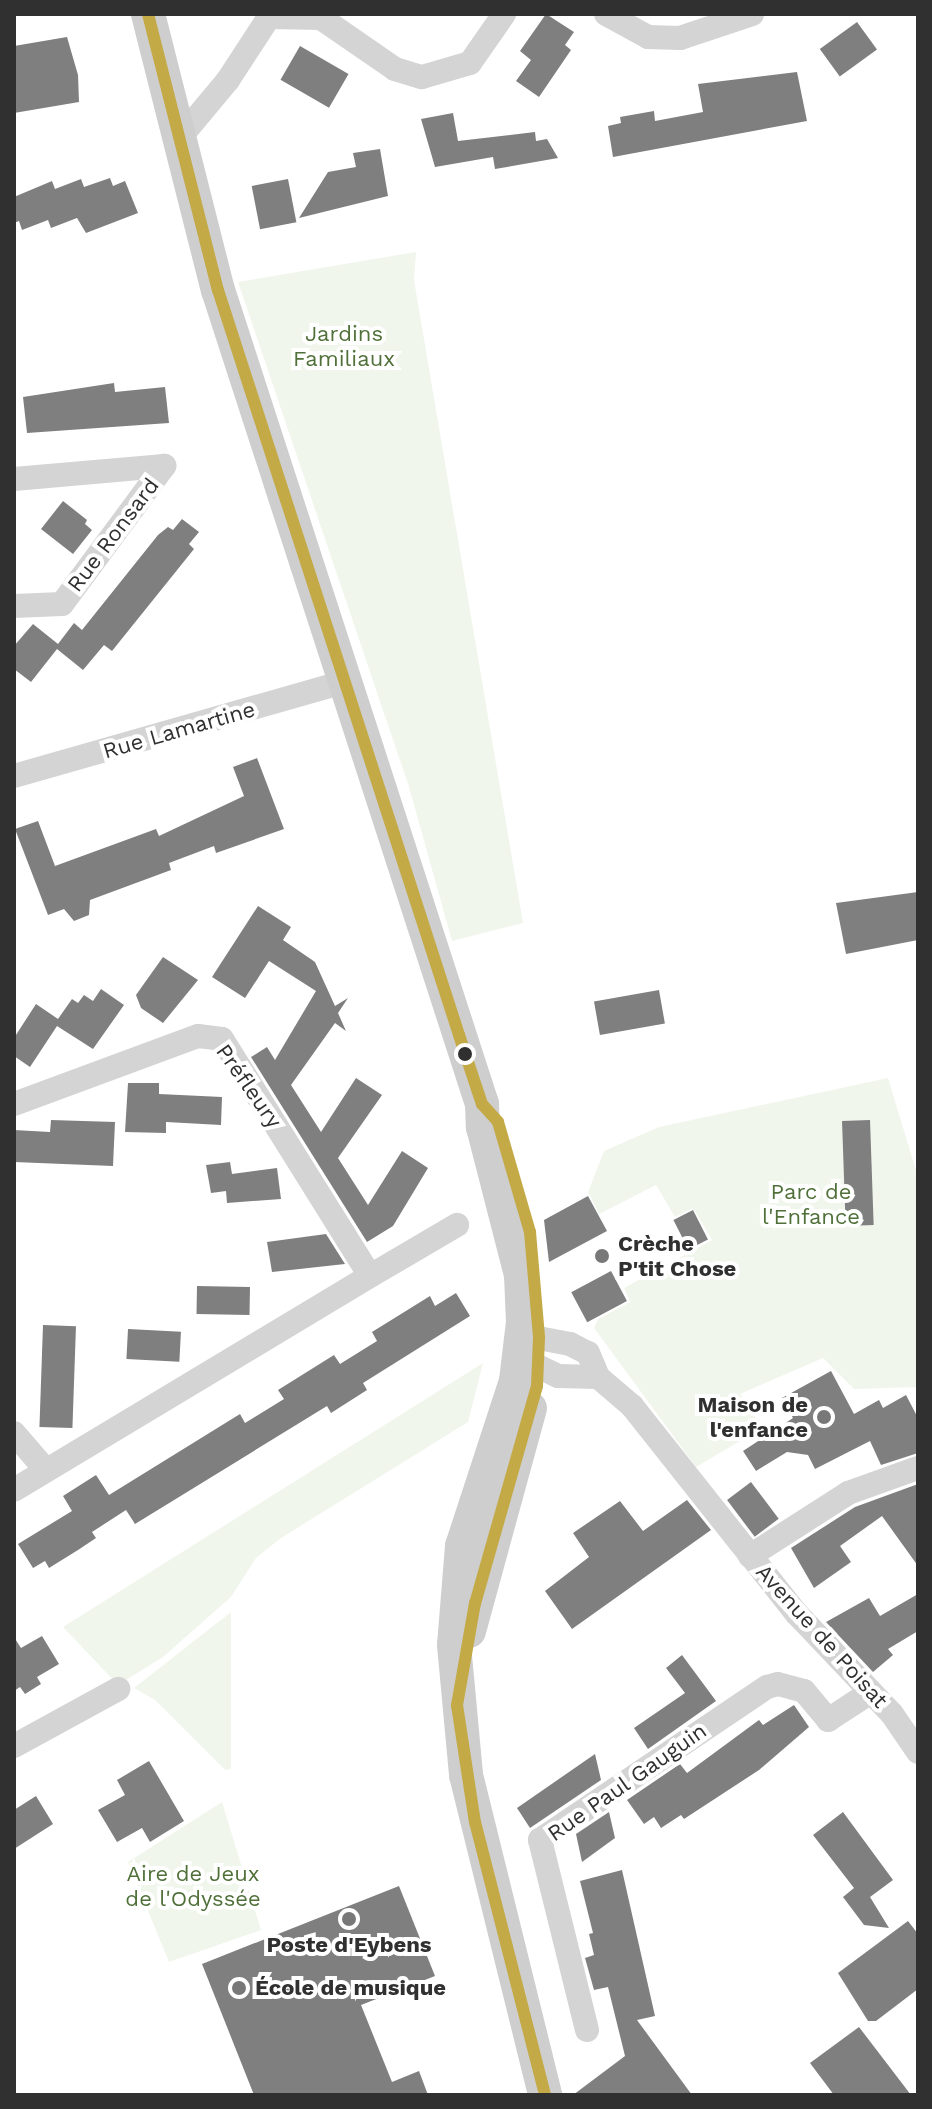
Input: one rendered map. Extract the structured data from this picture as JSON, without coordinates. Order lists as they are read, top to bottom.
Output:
{
  "streets": {
    "street": [
      "Rue Ronsard",
      "Rue Lamartine",
      "Préfleury",
      "Avenue de Poisat",
      "Rue Paul Gauguin"
    ]
  },
  "crossings": [
    ["Avenue de Poisat", "Rue Paul Gauguin"]
  ],
  "parks": ["Jardins Familiaux", "Parc de l'Enfance", "Aire de Jeux de l'Odyssée"],
  "places": [
    "Crèche P'tit Chose",
    "Maison de l'enfance",
    "Poste d'Eybens",
    "École de musique"
  ]
}
